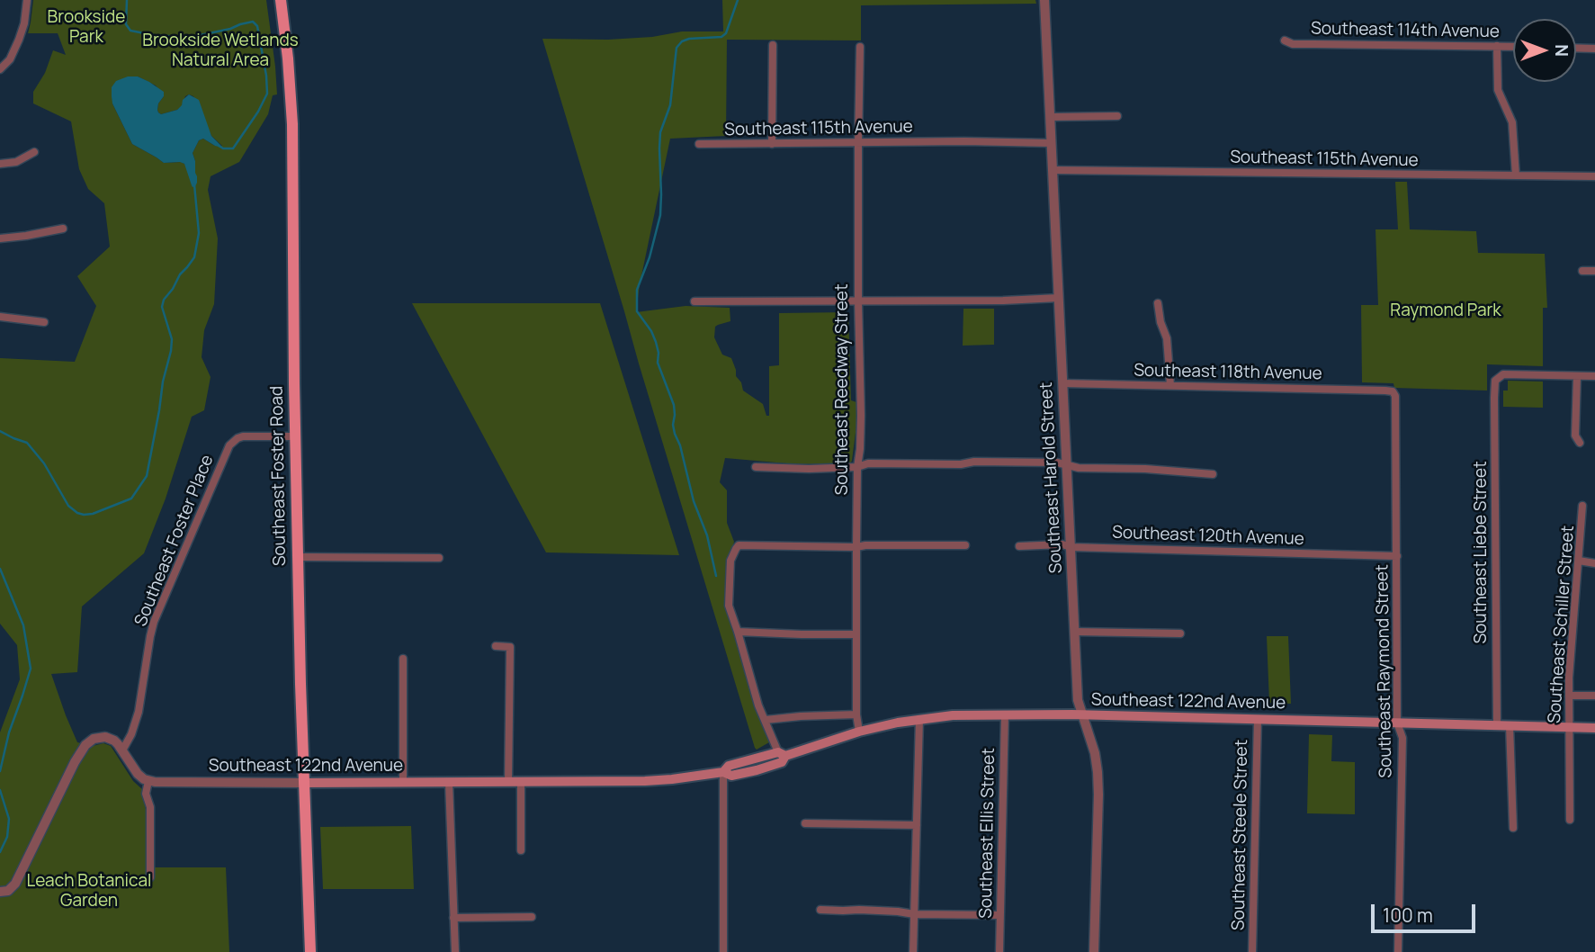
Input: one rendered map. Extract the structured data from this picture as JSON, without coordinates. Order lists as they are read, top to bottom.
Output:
{
  "streets": {
    "main road": ["Southeast Foster Road", "Southeast 122nd Avenue"],
    "street": [
      "Southeast 114th Avenue",
      "Southeast 115th Avenue",
      "Southeast 118th Avenue",
      "Southeast Reedway Street",
      "Southeast Harold Street",
      "Southeast 120th Avenue",
      "Southeast Foster Place",
      "Southeast Liebe Street",
      "Southeast Schiller Street",
      "Southeast Raymond Street",
      "Southeast Ellis Street",
      "Southeast Steele Street"
    ]
  },
  "crossings": [
    ["Southeast 115th Avenue", "Southeast Reedway Street"],
    ["Southeast 115th Avenue", "Southeast Harold Street"],
    ["Southeast 118th Avenue", "Southeast Harold Street"],
    ["Southeast 118th Avenue", "Southeast Raymond Street"],
    ["Southeast Reedway Street", "Southeast 122nd Avenue"],
    ["Southeast Foster Road", "Southeast Foster Place"],
    ["Southeast Foster Road", "Southeast 122nd Avenue"],
    ["Southeast Harold Street", "Southeast 120th Avenue"],
    ["Southeast Harold Street", "Southeast 122nd Avenue"],
    ["Southeast 120th Avenue", "Southeast Raymond Street"],
    ["Southeast Liebe Street", "Southeast 122nd Avenue"],
    ["Southeast Schiller Street", "Southeast 122nd Avenue"],
    ["Southeast Raymond Street", "Southeast 122nd Avenue"],
    ["Southeast 122nd Avenue", "Southeast Ellis Street"],
    ["Southeast 122nd Avenue", "Southeast Steele Street"]
  ],
  "parks": [
    "Brookside Park",
    "Brookside Wetlands Natural Area",
    "Raymond Park",
    "Leach Botanical Garden"
  ],
  "scale_bar": "100 m",
  "north": "right"
}
